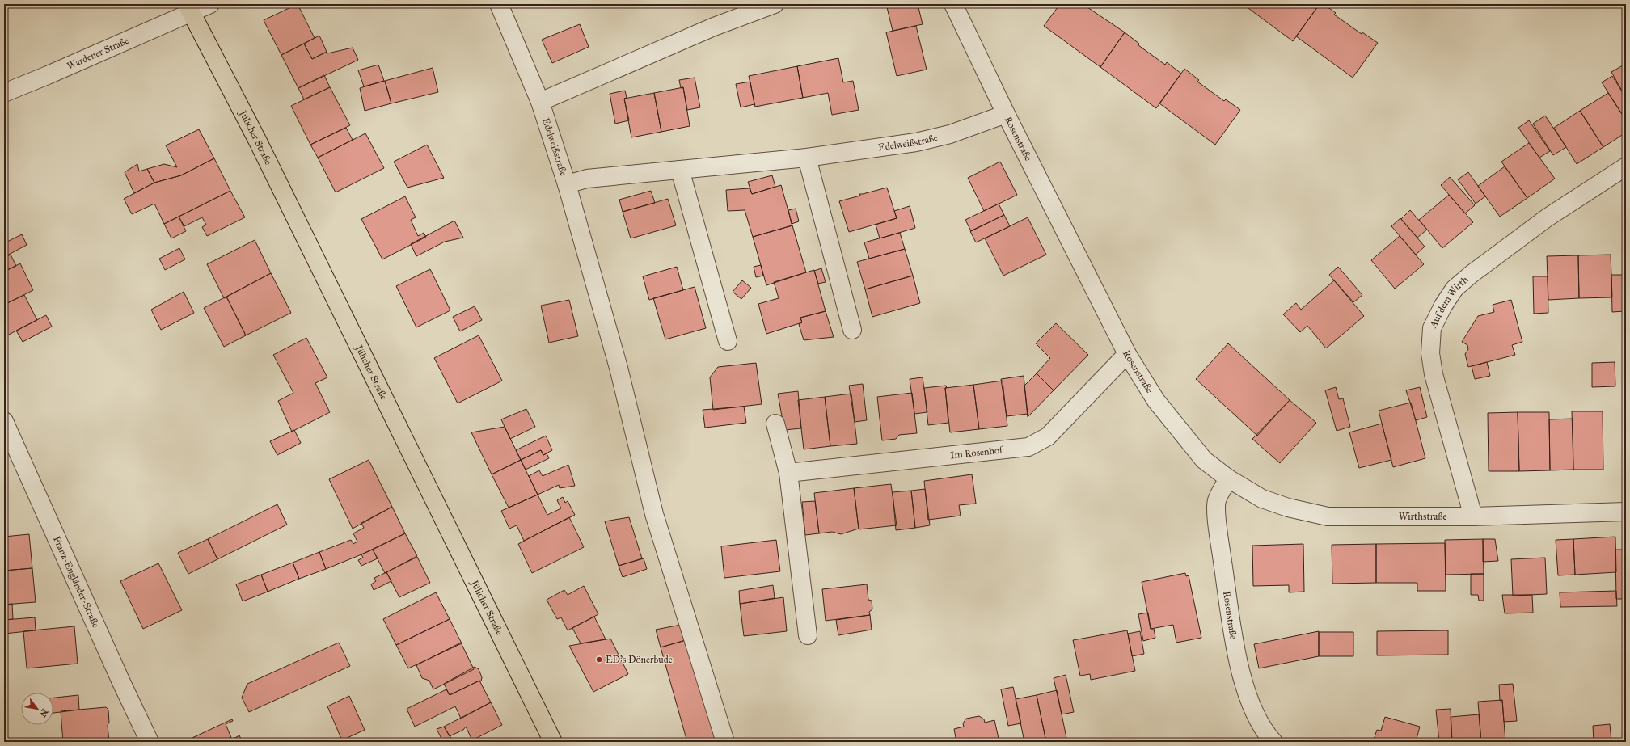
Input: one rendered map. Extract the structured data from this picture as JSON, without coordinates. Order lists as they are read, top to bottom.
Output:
{
  "streets": {
    "main road": ["Jülicher Straße"],
    "street": [
      "Wardener Straße",
      "Rosenstraße",
      "Edelweißstraße",
      "Auf dem Wirth",
      "Im Rosenhof",
      "Wirthstraße",
      "Franz-Engländer-Straße"
    ]
  },
  "crossings": [
    ["Wardener Straße", "Jülicher Straße"],
    ["Rosenstraße", "Edelweißstraße"],
    ["Rosenstraße", "Im Rosenhof"],
    ["Rosenstraße", "Wirthstraße"],
    ["Auf dem Wirth", "Wirthstraße"]
  ],
  "places": ["ED's Dönerbude"],
  "north": "bottom right"
}
